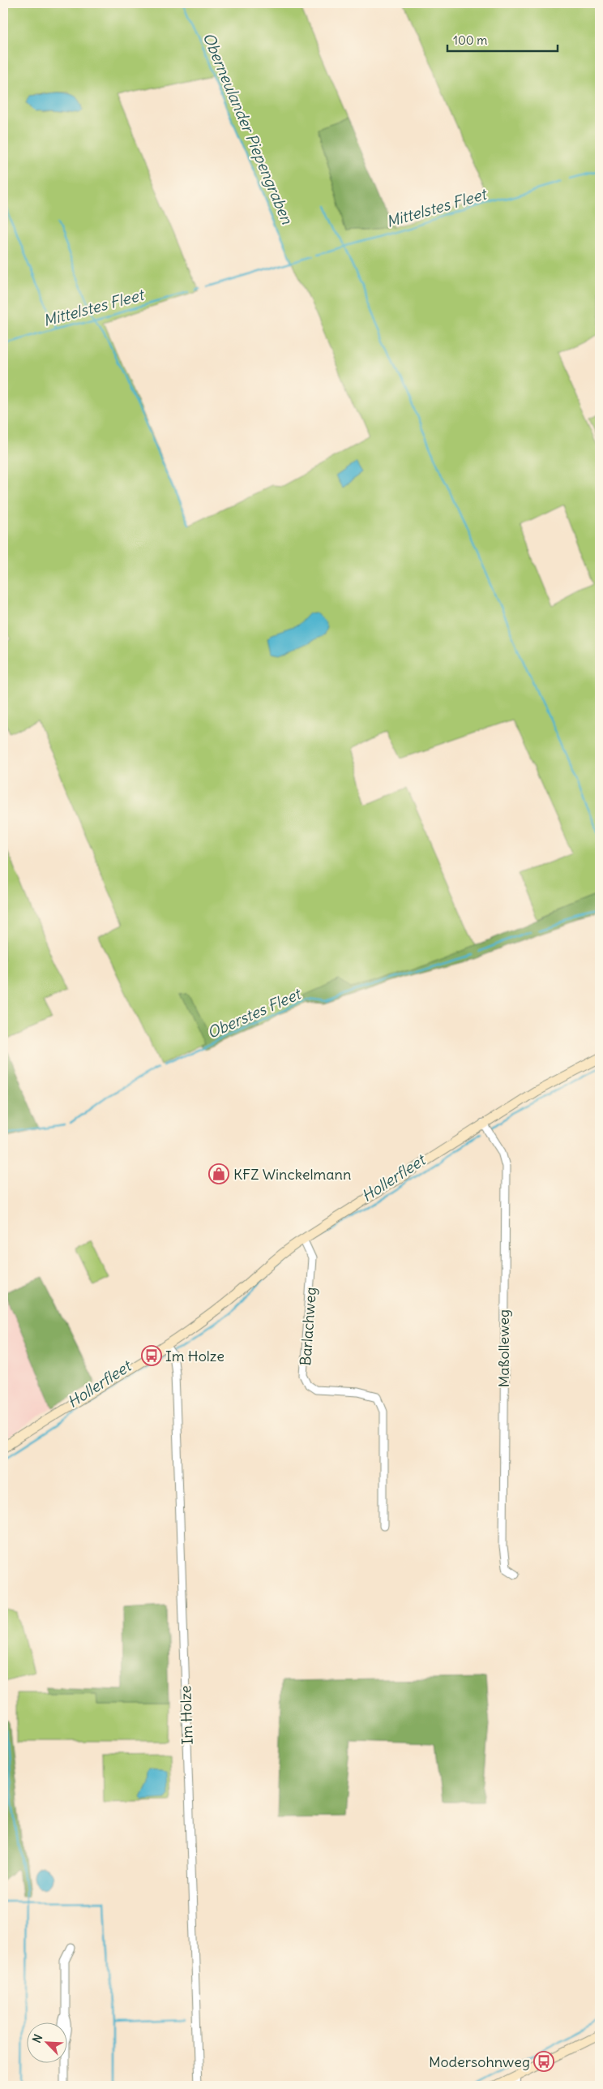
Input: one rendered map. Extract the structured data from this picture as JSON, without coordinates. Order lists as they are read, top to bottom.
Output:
{
  "streets": {
    "street": ["Barlachweg", "Maßolleweg", "Im Holze"]
  },
  "water": [
    "Oberneulander Piepengraben",
    "Mittelstes Fleet",
    "Oberstes Fleet",
    "Hollerfleet"
  ],
  "places": {
    "shop": ["KFZ Winckelmann"],
    "bus stop": ["Im Holze", "Modersohnweg"]
  },
  "scale_bar": "100 m",
  "north": "top left"
}
